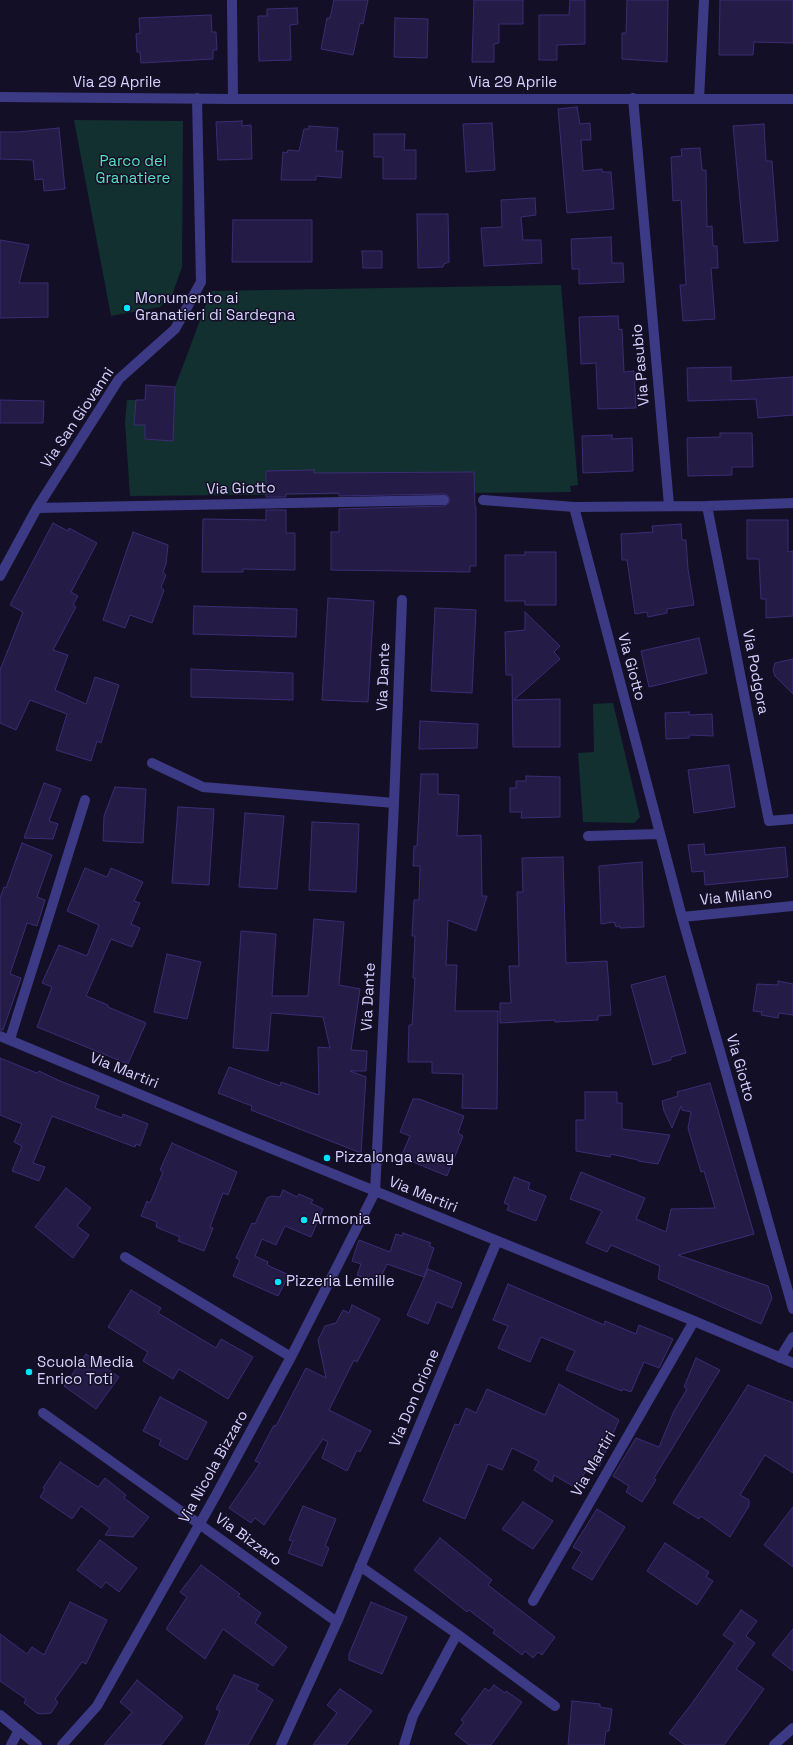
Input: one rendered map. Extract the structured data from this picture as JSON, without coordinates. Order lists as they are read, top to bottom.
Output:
{
  "streets": {
    "street": [
      "Via 29 Aprile",
      "Via Pasubio",
      "Via San Giovanni",
      "Via Giotto",
      "Via Podgora",
      "Via Dante",
      "Via Milano",
      "Via Martiri",
      "Via Don Orione",
      "Via Nicola Bizzaro",
      "Via Bizzaro"
    ]
  },
  "crossings": [
    ["Via 29 Aprile", "Via Pasubio"],
    ["Via 29 Aprile", "Via San Giovanni"],
    ["Via San Giovanni", "Via Giotto"],
    ["Via Giotto", "Via Milano"],
    ["Via Dante", "Via Martiri"],
    ["Via Dante", "Via Nicola Bizzaro"],
    ["Via Martiri", "Via Don Orione"],
    ["Via Martiri", "Via Nicola Bizzaro"],
    ["Via Don Orione", "Via Bizzaro"],
    ["Via Nicola Bizzaro", "Via Bizzaro"]
  ],
  "parks": ["Parco del Granatiere"],
  "places": [
    "Monumento ai Granatieri di Sardegna",
    "Pizzalonga away",
    "Armonia",
    "Pizzeria Lemille",
    "Scuola Media Enrico Toti"
  ]
}
